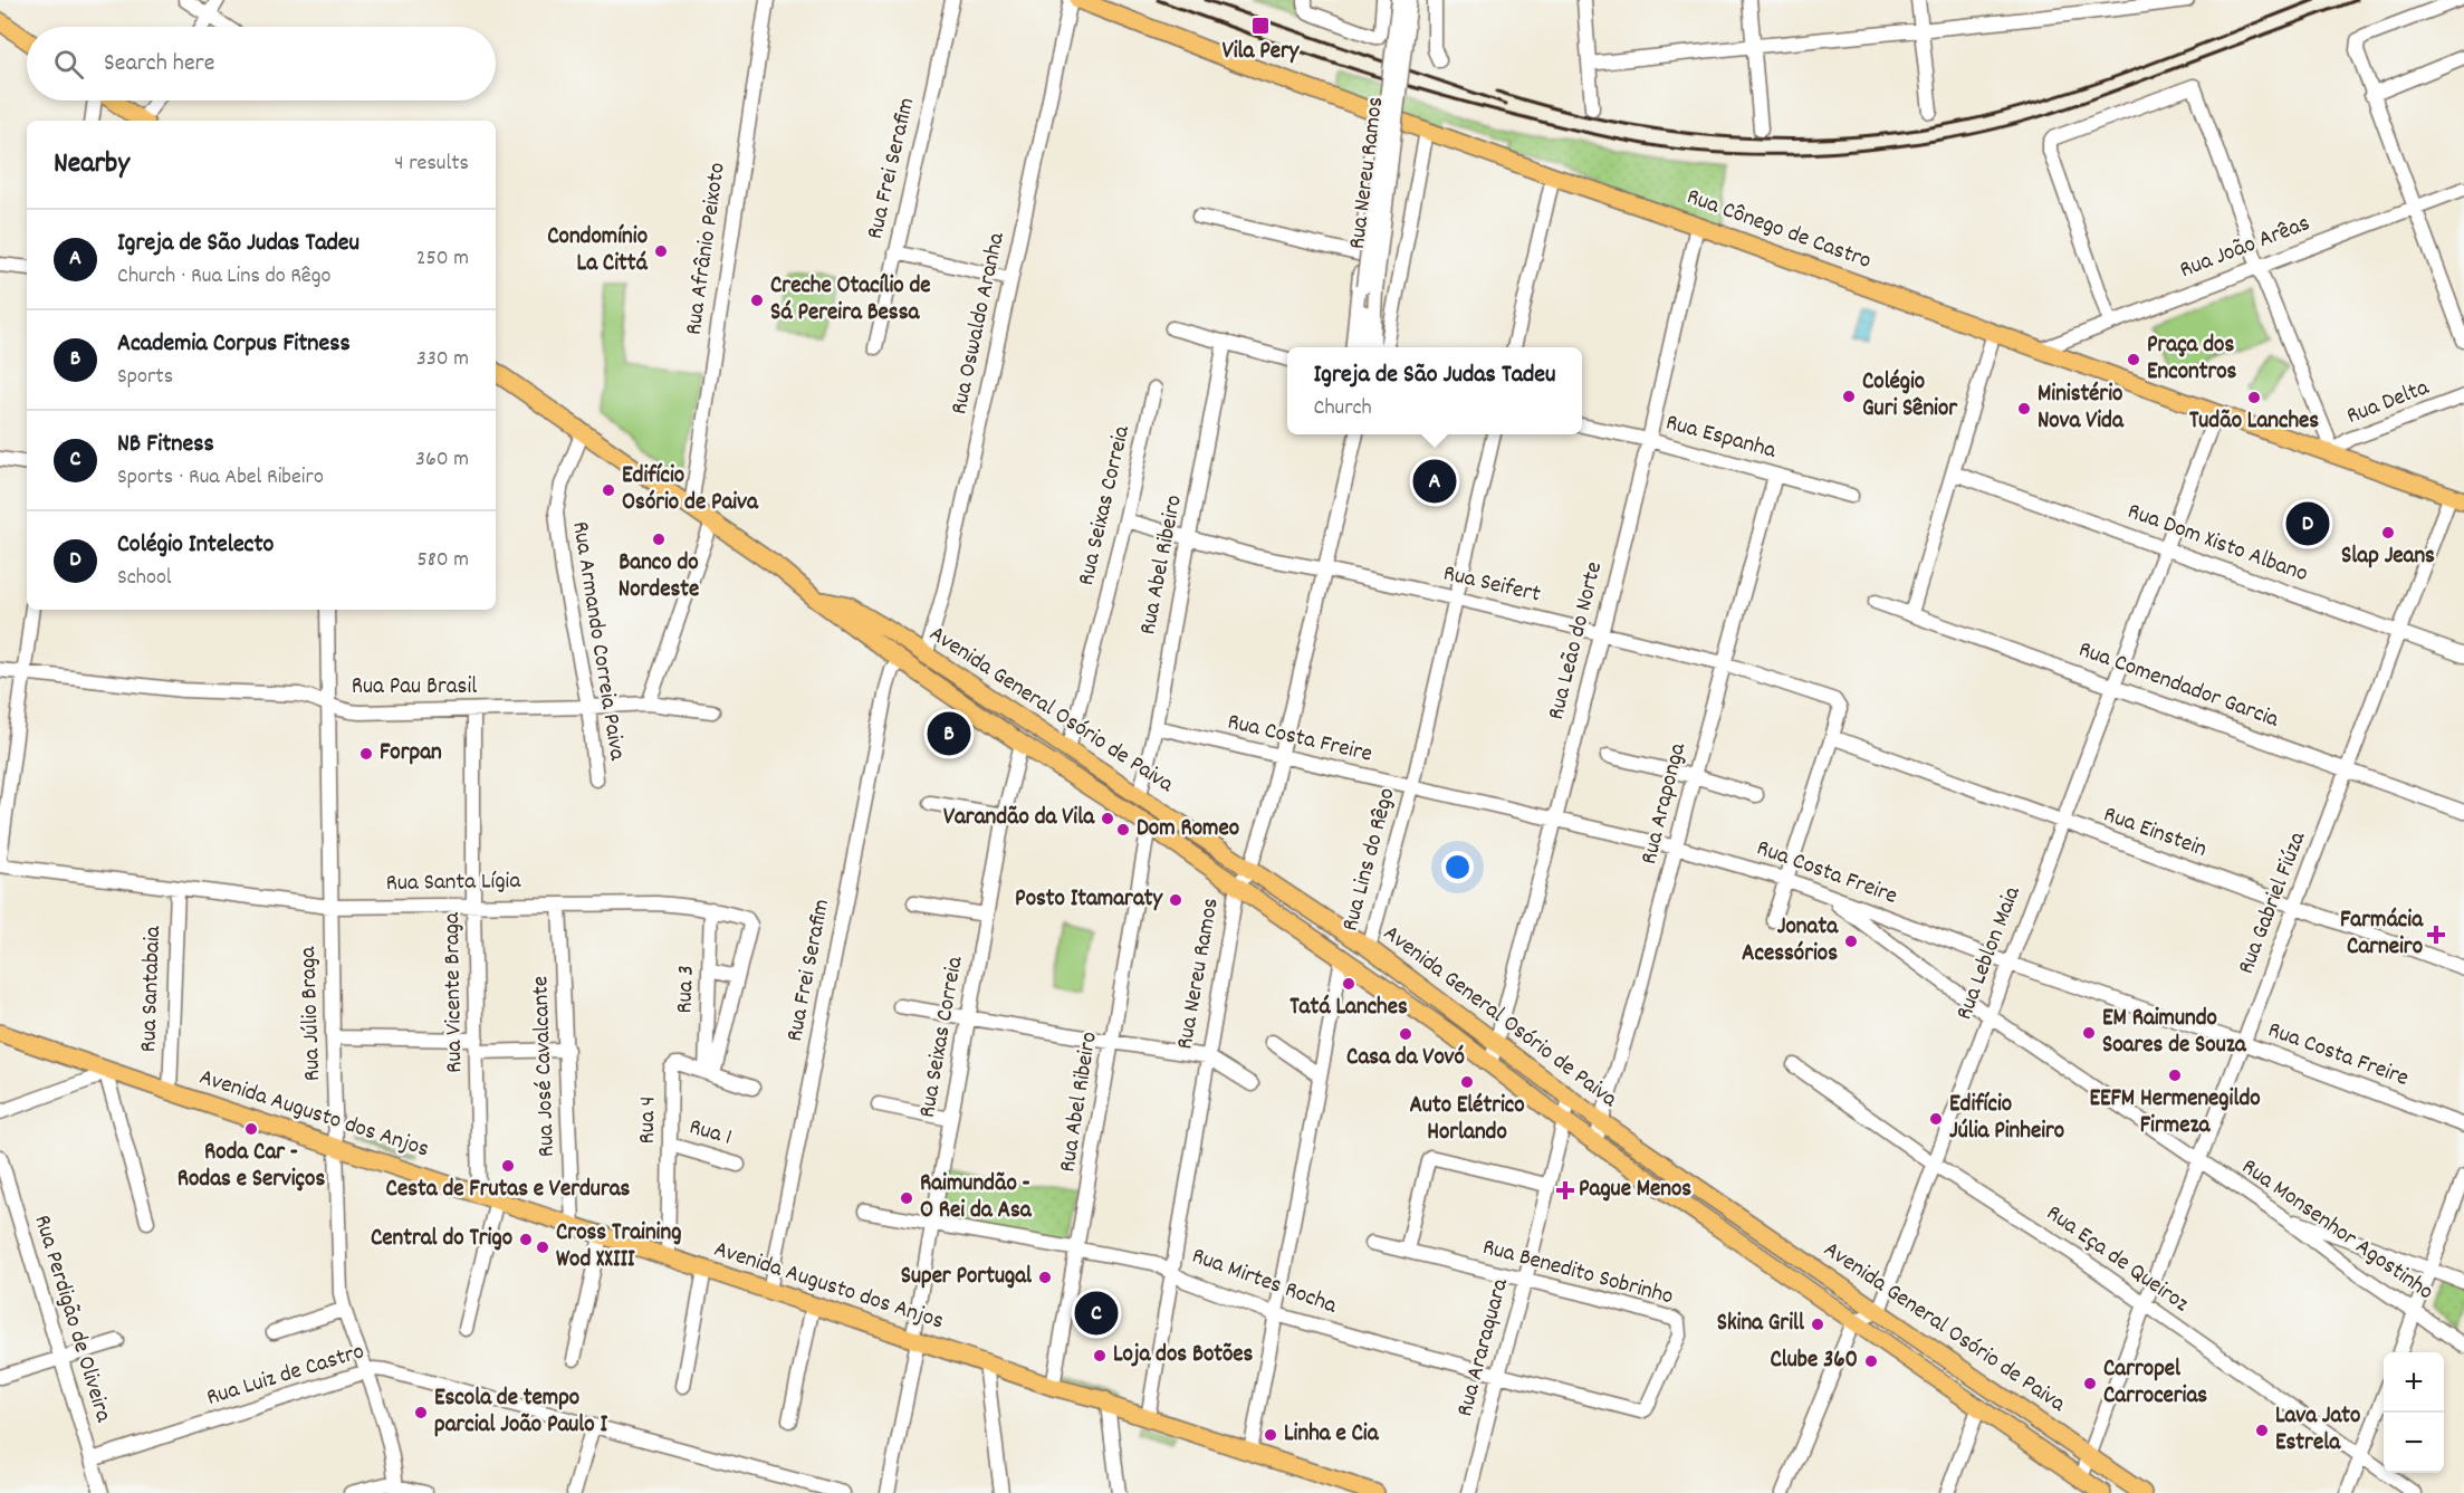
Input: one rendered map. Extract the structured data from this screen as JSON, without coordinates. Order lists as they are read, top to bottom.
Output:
{
  "streets": {
    "main road": ["Rua Cônego de Castro", "Avenida General Osório de Paiva", "Avenida Augusto dos Anjos"],
    "street": [
      "Rua Frei Serafim",
      "Rua Nereu Ramos",
      "Rua João Arêas",
      "Rua Afrânio Peixoto",
      "Rua Oswaldo Aranha",
      "Rua Delta",
      "Rua Espanha",
      "Rua Seixas Correia",
      "Rua Dom Xisto Albano",
      "Rua Abel Ribeiro",
      "Rua Seifert",
      "Rua Armando Correia Paiva",
      "Rua Leão do Norte",
      "Rua Comendador Garcia",
      "Rua Pau Brasil",
      "Rua Costa Freire",
      "Rua Araponga",
      "Rua Einstein",
      "Rua Lins do Rêgo",
      "Rua Santa Lígia",
      "Rua Gabriel Fiúza",
      "Rua Leblon Maia",
      "Rua Santabaia",
      "Rua 3",
      "Rua Vicente Braga",
      "Rua Júlio Braga",
      "Rua José Cavalcante",
      "Rua 4",
      "Rua 1",
      "Rua Monsenhor Agostinho",
      "Rua Eça de Queiroz",
      "Rua Benedito Sobrinho",
      "Rua Mirtes Rocha",
      "Rua Perdigão de Oliveira",
      "Rua Araraquara",
      "Rua Luiz de Castro"
    ]
  },
  "crossings": [
    ["Rua Frei Serafim", "Avenida General Osório de Paiva"],
    ["Rua Frei Serafim", "Avenida Augusto dos Anjos"],
    ["Rua Nereu Ramos", "Rua Cônego de Castro"],
    ["Rua Nereu Ramos", "Rua Seifert"],
    ["Rua Nereu Ramos", "Avenida General Osório de Paiva"],
    ["Rua Nereu Ramos", "Rua Costa Freire"],
    ["Rua Nereu Ramos", "Avenida Augusto dos Anjos"],
    ["Rua Nereu Ramos", "Rua Mirtes Rocha"],
    ["Rua Cônego de Castro", "Rua João Arêas"],
    ["Rua Cônego de Castro", "Rua Delta"],
    ["Rua Cônego de Castro", "Rua Leão do Norte"],
    ["Rua Cônego de Castro", "Rua Gabriel Fiúza"],
    ["Rua Cônego de Castro", "Rua Leblon Maia"],
    ["Rua Afrânio Peixoto", "Avenida General Osório de Paiva"],
    ["Rua Oswaldo Aranha", "Avenida General Osório de Paiva"],
    ["Rua Espanha", "Rua Leão do Norte"],
    ["Rua Espanha", "Rua Araponga"],
    ["Rua Seixas Correia", "Rua Seifert"],
    ["Rua Seixas Correia", "Avenida General Osório de Paiva"],
    ["Rua Seixas Correia", "Avenida Augusto dos Anjos"],
    ["Rua Seixas Correia", "Rua Mirtes Rocha"],
    ["Rua Dom Xisto Albano", "Rua Gabriel Fiúza"],
    ["Rua Dom Xisto Albano", "Rua Leblon Maia"],
    ["Rua Abel Ribeiro", "Rua Seifert"],
    ["Rua Abel Ribeiro", "Avenida General Osório de Paiva"],
    ["Rua Abel Ribeiro", "Rua Costa Freire"],
    ["Rua Abel Ribeiro", "Avenida Augusto dos Anjos"],
    ["Rua Abel Ribeiro", "Rua Mirtes Rocha"],
    ["Rua Seifert", "Rua Leão do Norte"],
    ["Rua Seifert", "Rua Araponga"],
    ["Rua Seifert", "Rua Einstein"],
    ["Rua Seifert", "Rua Lins do Rêgo"],
    ["Rua Armando Correia Paiva", "Rua Pau Brasil"],
    ["Rua Armando Correia Paiva", "Avenida General Osório de Paiva"],
    ["Rua Leão do Norte", "Avenida General Osório de Paiva"],
    ["Rua Leão do Norte", "Rua Costa Freire"],
    ["Rua Comendador Garcia", "Rua Gabriel Fiúza"],
    ["Rua Comendador Garcia", "Rua Leblon Maia"],
    ["Rua Pau Brasil", "Rua Vicente Braga"],
    ["Rua Pau Brasil", "Rua Júlio Braga"],
    ["Avenida General Osório de Paiva", "Rua Araponga"],
    ["Avenida General Osório de Paiva", "Rua Lins do Rêgo"],
    ["Avenida General Osório de Paiva", "Rua Gabriel Fiúza"],
    ["Avenida General Osório de Paiva", "Rua Leblon Maia"],
    ["Avenida General Osório de Paiva", "Rua Araraquara"],
    ["Rua Costa Freire", "Rua Araponga"],
    ["Rua Costa Freire", "Rua Lins do Rêgo"],
    ["Rua Costa Freire", "Rua Gabriel Fiúza"],
    ["Rua Costa Freire", "Rua Leblon Maia"],
    ["Rua Costa Freire", "Rua Monsenhor Agostinho"],
    ["Rua Einstein", "Rua Gabriel Fiúza"],
    ["Rua Einstein", "Rua Leblon Maia"],
    ["Rua Lins do Rêgo", "Avenida Augusto dos Anjos"],
    ["Rua Lins do Rêgo", "Rua Mirtes Rocha"],
    ["Rua Santa Lígia", "Rua Santabaia"],
    ["Rua Santa Lígia", "Rua 3"],
    ["Rua Santa Lígia", "Rua Vicente Braga"],
    ["Rua Santa Lígia", "Rua Júlio Braga"],
    ["Rua Santa Lígia", "Rua José Cavalcante"],
    ["Rua Santa Lígia", "Rua 4"],
    ["Rua Gabriel Fiúza", "Rua Monsenhor Agostinho"],
    ["Rua Gabriel Fiúza", "Rua Eça de Queiroz"],
    ["Rua Leblon Maia", "Rua Monsenhor Agostinho"],
    ["Rua Leblon Maia", "Rua Eça de Queiroz"],
    ["Rua Santabaia", "Avenida Augusto dos Anjos"],
    ["Rua 3", "Rua 4"],
    ["Rua Vicente Braga", "Avenida Augusto dos Anjos"],
    ["Rua Júlio Braga", "Avenida Augusto dos Anjos"],
    ["Rua Júlio Braga", "Rua Luiz de Castro"],
    ["Rua José Cavalcante", "Avenida Augusto dos Anjos"],
    ["Avenida Augusto dos Anjos", "Rua 4"],
    ["Rua 4", "Rua 1"],
    ["Rua Benedito Sobrinho", "Rua Mirtes Rocha"],
    ["Rua Benedito Sobrinho", "Rua Araraquara"],
    ["Rua Mirtes Rocha", "Rua Araraquara"],
    ["Rua Perdigão de Oliveira", "Rua Luiz de Castro"]
  ],
  "places": {
    "transit": ["Vila Pery"],
    "other": [
      "Condomínio La Cittá",
      "Creche Otacílio de Sá Pereira Bessa",
      "Praça dos Encontros",
      "Colégio Guri Sênior",
      "Tudão Lanches",
      "Ministério Nova Vida",
      "Edifício Osório de Paiva",
      "Slap Jeans",
      "Banco do Nordeste",
      "Forpan",
      "Varandão da Vila",
      "Dom Romeo",
      "Posto Itamaraty",
      "Jonata Acessórios",
      "Tatá Lanches",
      "EM Raimundo Soares de Souza",
      "Casa da Vovó",
      "EEFM Hermenegildo Firmeza",
      "Auto Elétrico Horlando",
      "Edifício Júlia Pinheiro",
      "Roda Car - Rodas e Serviços",
      "Cesta de Frutas e Verduras",
      "Raimundão - O Rei da Asa",
      "Central do Trigo",
      "Cross Training Wod XXIII",
      "Super Portugal",
      "Skina Grill",
      "Loja dos Botões",
      "Clube 360",
      "Carropel Carrocerias",
      "Escola de tempo parcial João Paulo I",
      "Lava Jato Estrela",
      "Linha e Cia"
    ],
    "health": ["Farmácia Carneiro", "Pague Menos"]
  },
  "page": {
    "search": "Search here",
    "heading": ["Nearby", "4 results"],
    "list": [
      {
        "mark": "A",
        "name": "Igreja de São Judas Tadeu",
        "note": "Church · Rua Lins do Rêgo",
        "value": "250 m"
      },
      {
        "mark": "B",
        "name": "Academia Corpus Fitness",
        "note": "Sports",
        "value": "330 m"
      },
      {
        "mark": "C",
        "name": "NB Fitness",
        "note": "Sports · Rua Abel Ribeiro",
        "value": "360 m"
      },
      {
        "mark": "D",
        "name": "Colégio Intelecto",
        "note": "School",
        "value": "580 m"
      }
    ],
    "popup": ["Igreja de São Judas Tadeu", "Church"],
    "pins": [
      "A",
      "D",
      "B",
      "C"
    ],
    "map_buttons": ["+", "−"]
  }
}
